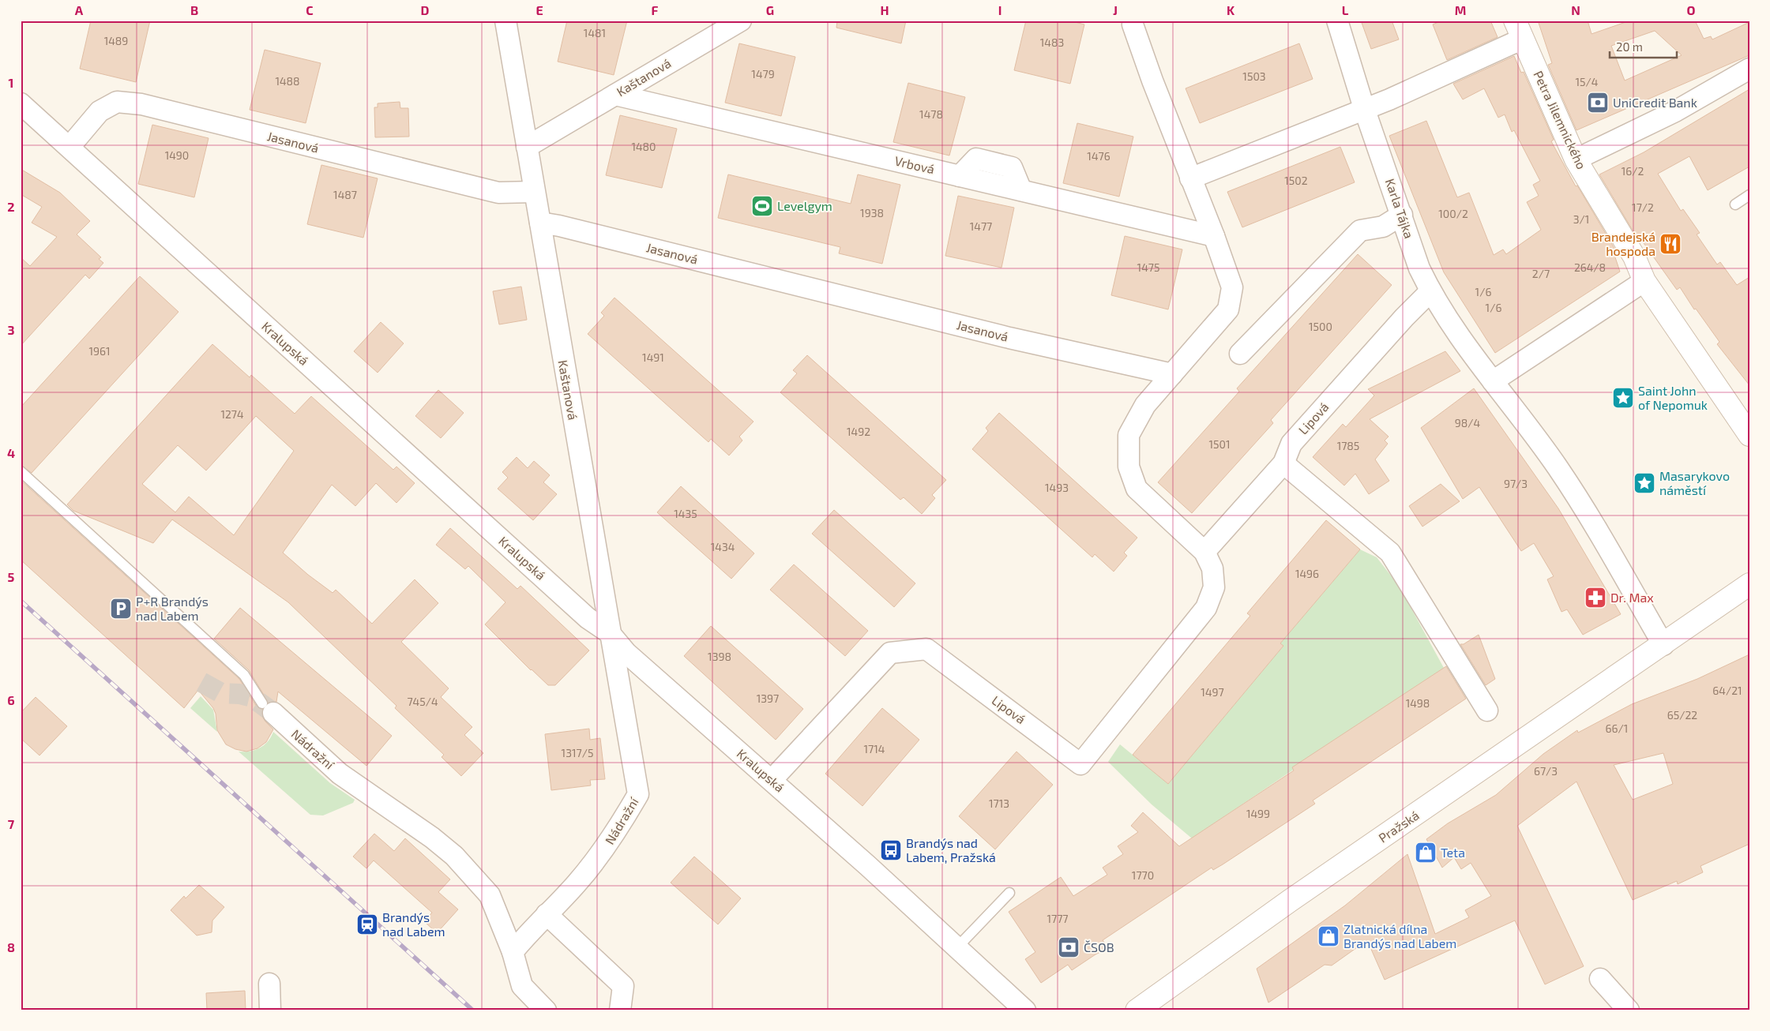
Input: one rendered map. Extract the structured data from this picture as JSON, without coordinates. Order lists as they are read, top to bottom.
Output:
{
  "streets": {
    "main road": ["Petra Jilemnického", "Pražská"],
    "street": [
      "Kaštanová",
      "Jasanová",
      "Vrbová",
      "Karla Tájka",
      "Kralupská",
      "Lipová",
      "Nádražní"
    ]
  },
  "crossings": [
    ["Kaštanová", "Jasanová"],
    ["Kaštanová", "Vrbová"],
    ["Kaštanová", "Kralupská"],
    ["Kaštanová", "Nádražní"],
    ["Jasanová", "Kralupská"],
    ["Karla Tájka", "Lipová"],
    ["Kralupská", "Lipová"],
    ["Kralupská", "Nádražní"]
  ],
  "places": {
    "bank": ["UniCredit Bank", "ČSOB"],
    "sports": ["Levelgym"],
    "restaurant": ["Brandejská hospoda"],
    "place": ["Saint John of Nepomuk", "Masarykovo náměstí"],
    "pharmacy": ["Dr. Max"],
    "parking": ["P+R Brandýs nad Labem"],
    "bus stop": ["Brandýs nad Labem, Pražská"],
    "shop": ["Teta", "Zlatnická dílna Brandýs nad Labem"],
    "station": ["Brandýs nad Labem"]
  },
  "house_numbers": [
    "1481",
    "1489",
    "1483",
    "1479",
    "1503",
    "1488",
    "15/4",
    "1478",
    "1480",
    "1490",
    "1476",
    "16/2",
    "1502",
    "1487",
    "17/2",
    "1938",
    "100/2",
    "3/1",
    "1477",
    "1475",
    "264/8",
    "2/7",
    "1/6",
    "1/6",
    "1500",
    "1961",
    "1491",
    "1274",
    "98/4",
    "1492",
    "1501",
    "1785",
    "97/3",
    "1493",
    "1435",
    "1434",
    "1496",
    "1398",
    "64/21",
    "1497",
    "1397",
    "745/4",
    "1498",
    "65/22",
    "66/1",
    "1714",
    "1317/5",
    "67/3",
    "1713",
    "1499",
    "1770",
    "1777"
  ],
  "scale_bar": "20 m",
  "grid": {
    "columns": [
      "A",
      "B",
      "C",
      "D",
      "E",
      "F",
      "G",
      "H",
      "I",
      "J",
      "K",
      "L",
      "M",
      "N",
      "O"
    ],
    "rows": [
      "1",
      "2",
      "3",
      "4",
      "5",
      "6",
      "7",
      "8"
    ]
  }
}
